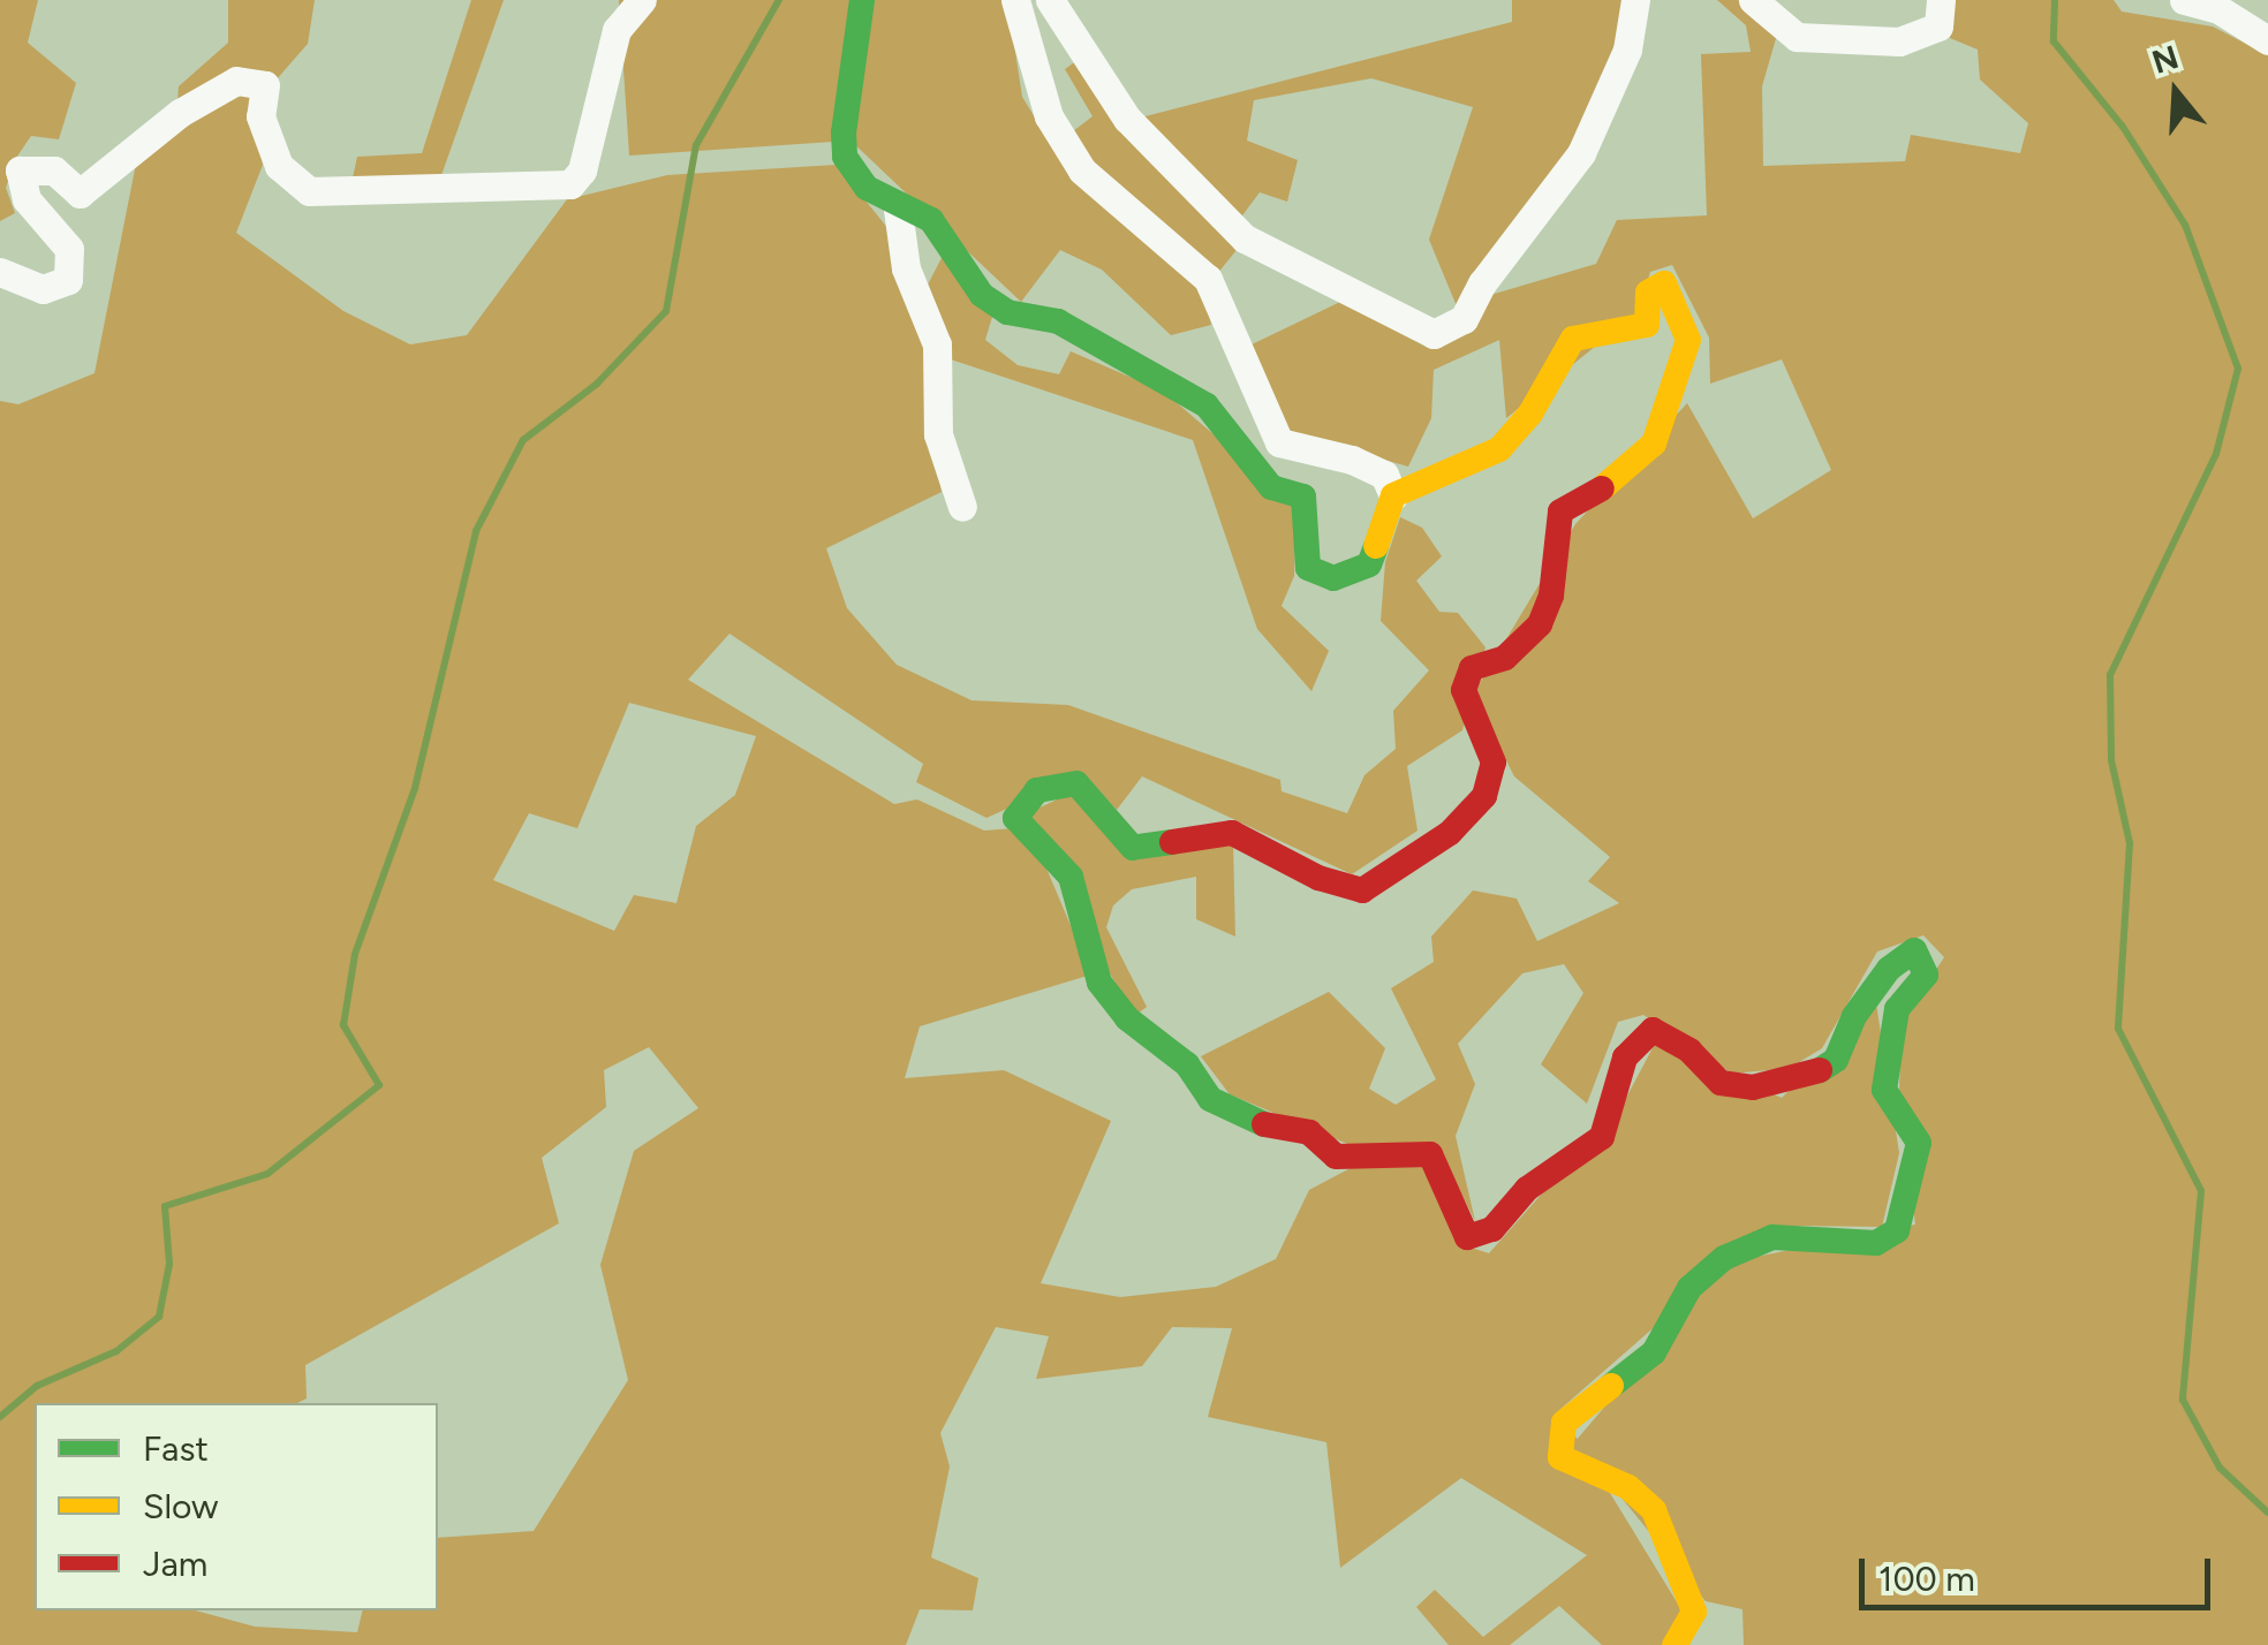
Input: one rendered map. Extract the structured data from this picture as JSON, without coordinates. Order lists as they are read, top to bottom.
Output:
{
  "legend": ["Fast", "Slow", "Jam"],
  "scale_bar": "100 m",
  "north": "top"
}
